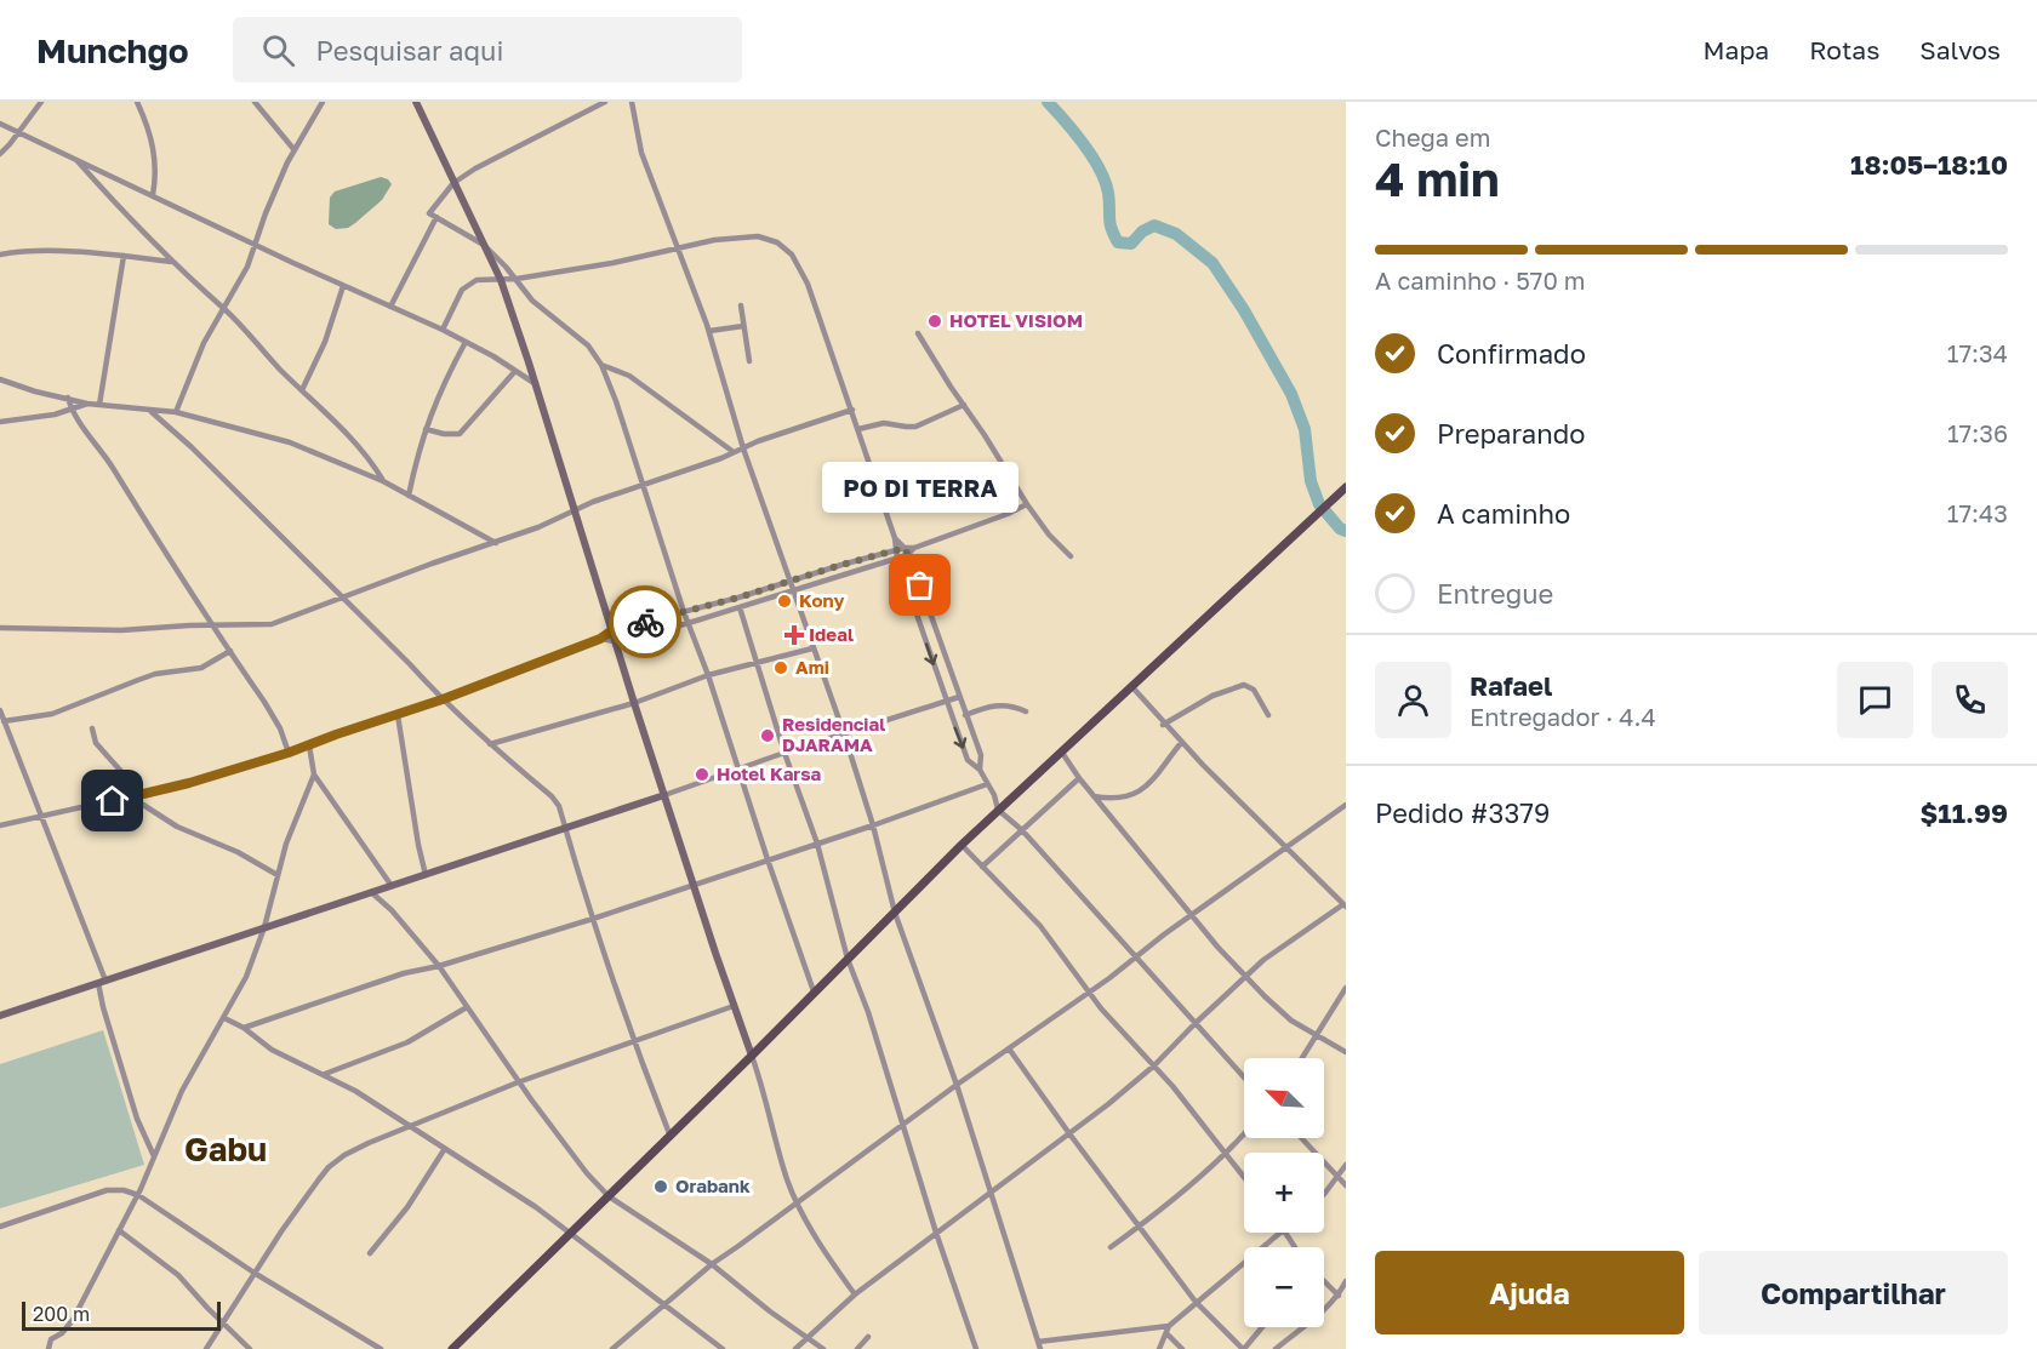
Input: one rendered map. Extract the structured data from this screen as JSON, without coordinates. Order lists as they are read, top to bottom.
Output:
{
  "districts": ["Gabu"],
  "places": {
    "other": [
      "HOTEL VISIOM",
      "PO DI TERRA",
      "Kony",
      "Ami",
      "Residencial DJARAMA",
      "Hotel Karsa",
      "Orabank"
    ],
    "health": ["Ideal"]
  },
  "scale_bar": "200 m",
  "north": "top left",
  "page": {
    "header": "Munchgo",
    "search": "Pesquisar aqui",
    "nav": ["Mapa", "Rotas", "Salvos"],
    "heading": ["4 min", "Chega em", "18:05–18:10"],
    "panel": [
      "Rafael",
      "Entregador · 4.4",
      "Pedido #3379",
      "$11.99"
    ],
    "bar": "A caminho · 570 m",
    "list": [
      ["Confirmado", "17:34"],
      ["Preparando", "17:36"],
      ["A caminho", "17:43"],
      "Entregue"
    ],
    "bubble": "PO DI TERRA",
    "map_buttons": ["+", "−"],
    "buttons": ["Ajuda", "Compartilhar"],
    "scale": "200 m"
  }
}
